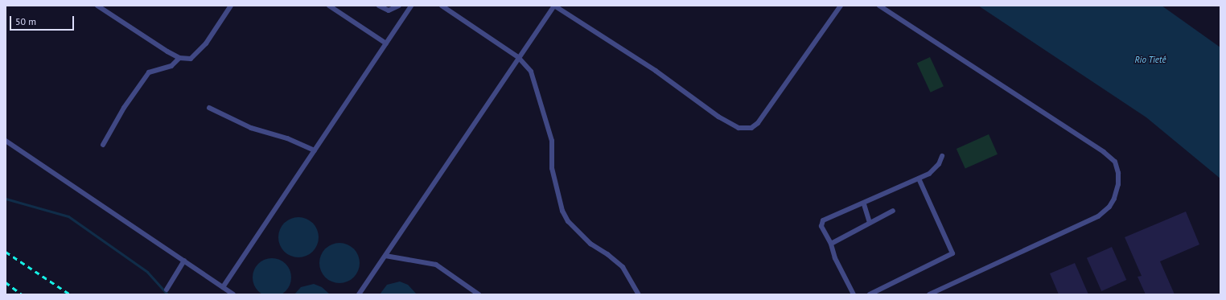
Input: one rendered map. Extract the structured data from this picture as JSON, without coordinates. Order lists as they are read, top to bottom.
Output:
{
  "water": ["Rio Tietê"],
  "scale_bar": "50 m"
}
